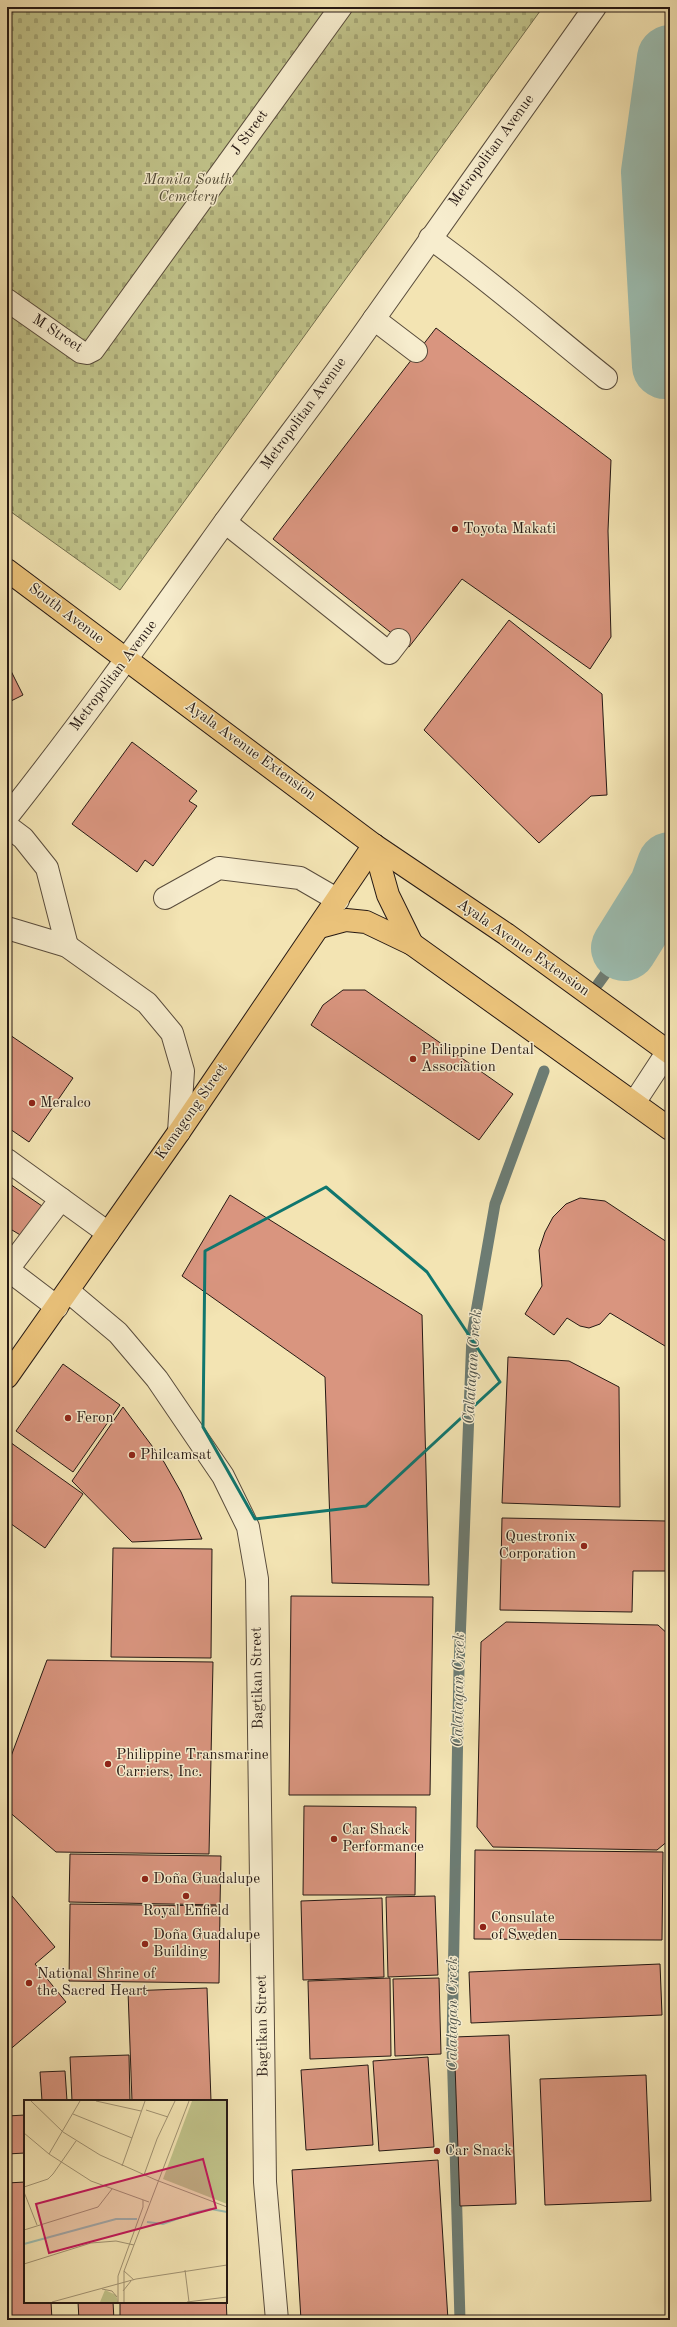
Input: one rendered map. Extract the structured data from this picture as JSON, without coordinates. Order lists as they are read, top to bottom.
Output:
{
  "streets": {
    "main road": ["South Avenue", "Ayala Avenue Extension", "Kamagong Street"],
    "street": [
      "J Street",
      "Metropolitan Avenue",
      "M Street",
      "Bagtikan Street"
    ]
  },
  "crossings": [
    ["J Street", "M Street"],
    ["Metropolitan Avenue", "South Avenue"],
    ["Metropolitan Avenue", "Ayala Avenue Extension"],
    ["South Avenue", "Ayala Avenue Extension"],
    ["Ayala Avenue Extension", "Kamagong Street"],
    ["Kamagong Street", "Bagtikan Street"]
  ],
  "water": ["Calatagan Creek"],
  "parks": ["Manila South Cemetery"],
  "places": [
    "Toyota Makati",
    "Philippine Dental Association",
    "Meralco",
    "Feron",
    "Philcamsat",
    "Questronix Corporation",
    "Philippine Transmarine Carriers, Inc.",
    "Car Shack Performance",
    "Doña Guadalupe",
    "Royal Enfield",
    "Consulate of Sweden",
    "Doña Guadalupe Building",
    "National Shrine of the Sacred Heart",
    "Car Snack"
  ]
}
